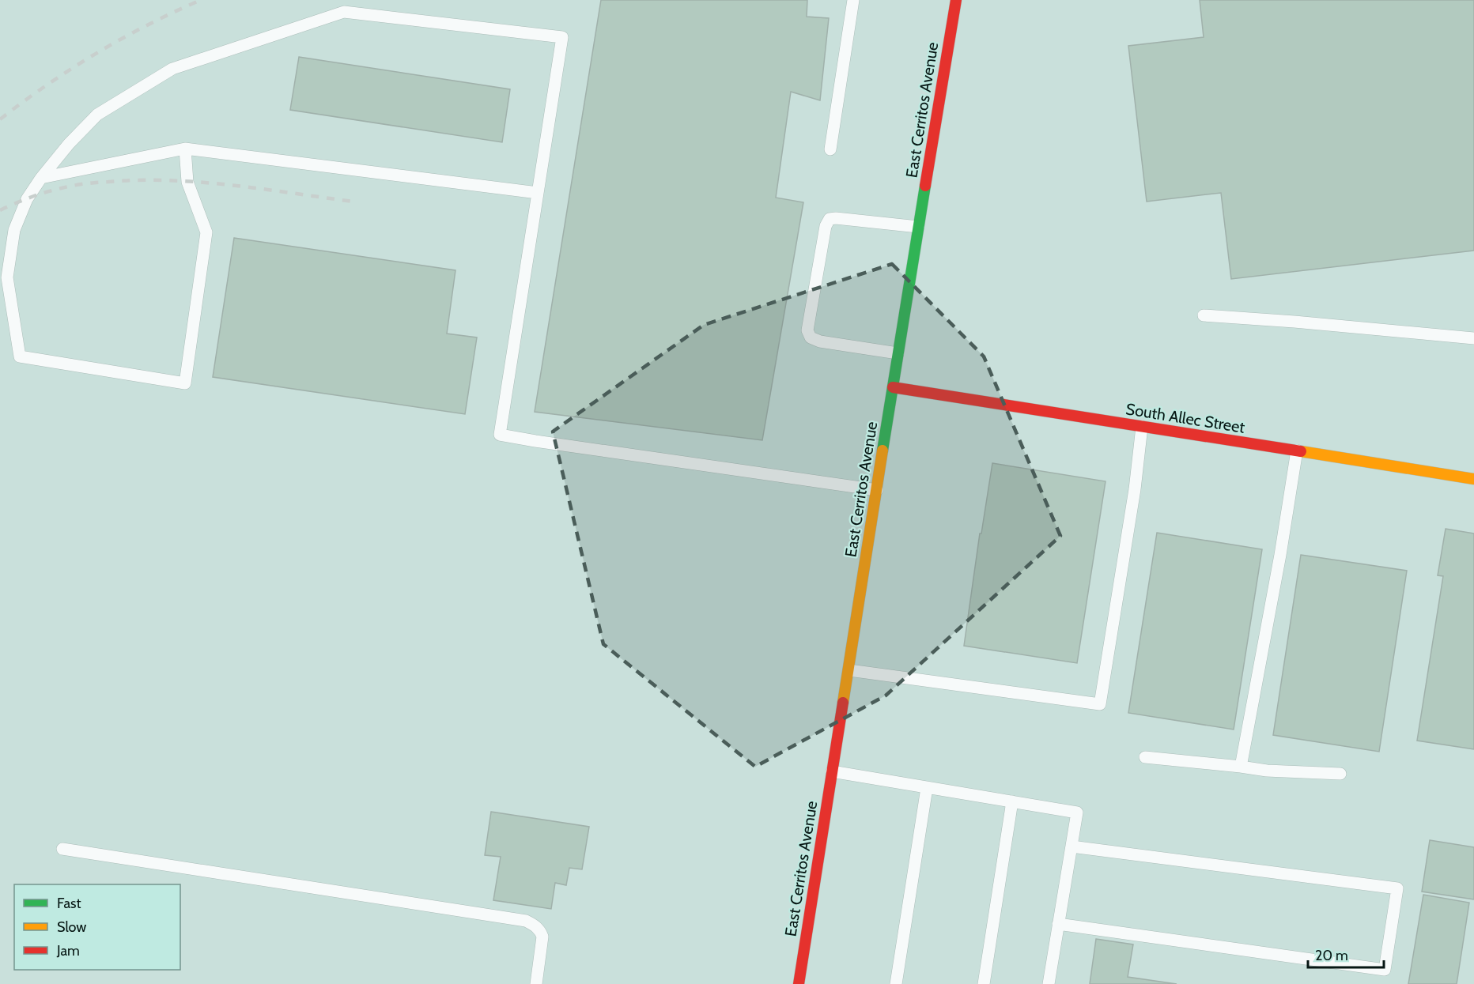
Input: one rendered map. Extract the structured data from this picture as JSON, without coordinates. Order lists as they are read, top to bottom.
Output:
{
  "streets": {
    "main road": ["East Cerritos Avenue", "South Allec Street"]
  },
  "crossings": [
    ["East Cerritos Avenue", "South Allec Street"]
  ],
  "legend": ["Fast", "Slow", "Jam"],
  "scale_bar": "20 m"
}
